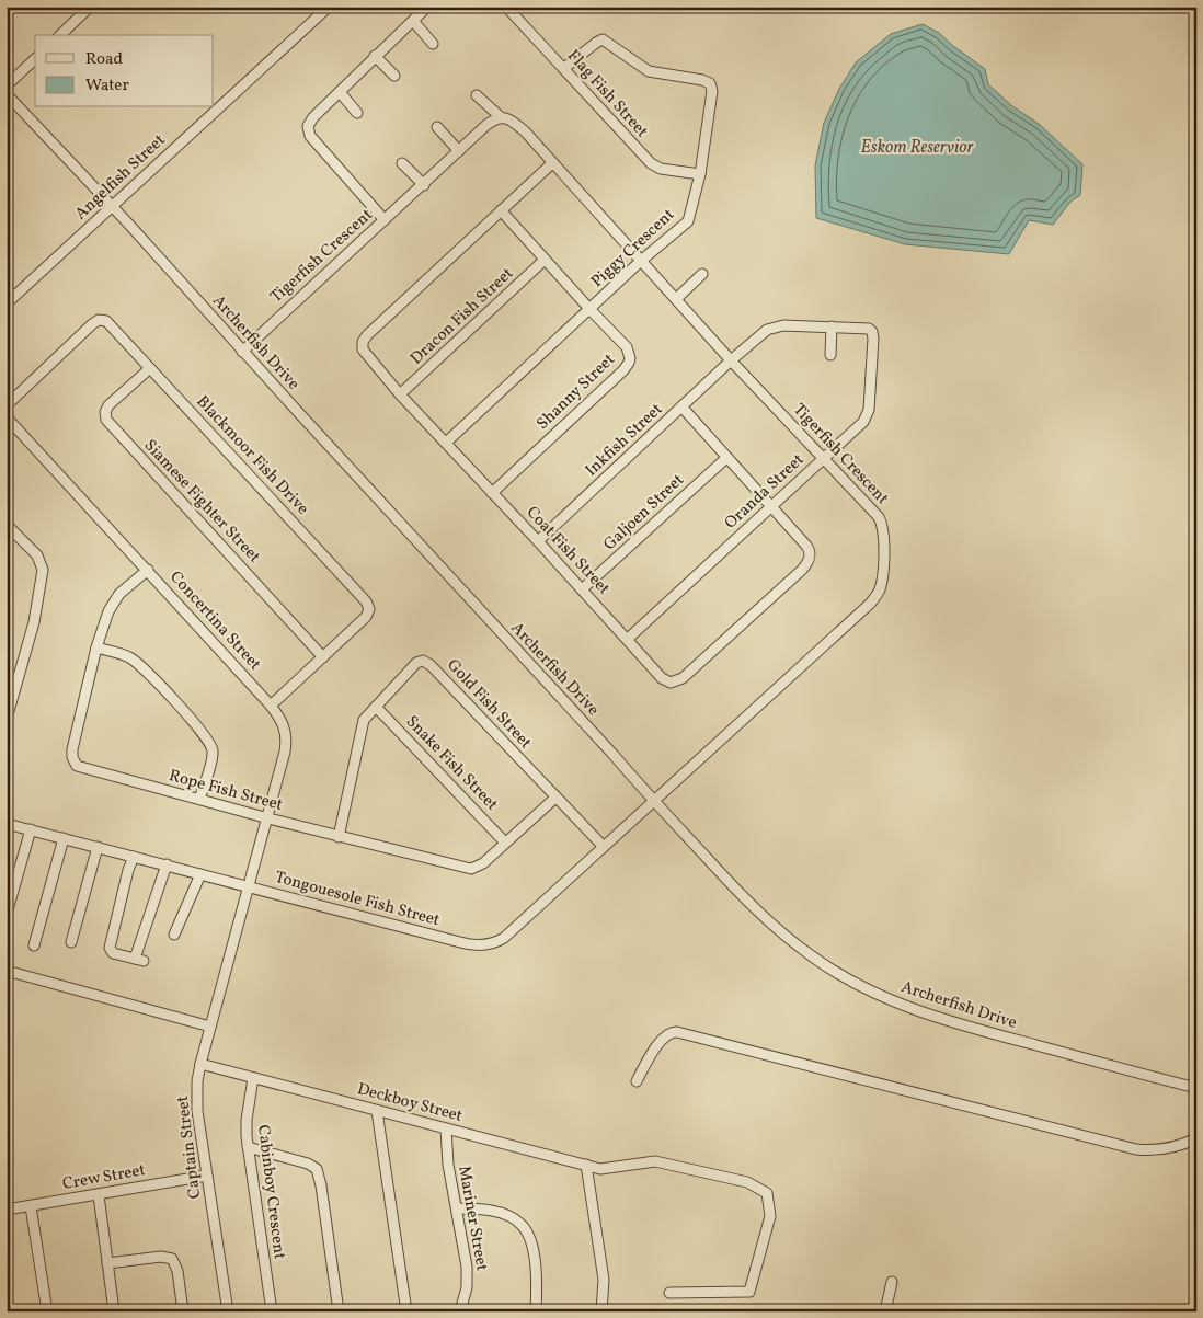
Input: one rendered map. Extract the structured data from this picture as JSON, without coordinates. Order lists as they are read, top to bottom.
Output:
{
  "streets": {
    "street": [
      "Flag Fish Street",
      "Angelfish Street",
      "Piggy Crescent",
      "Tigerfish Crescent",
      "Dracon Fish Street",
      "Archerfish Drive",
      "Shanny Street",
      "Inkfish Street",
      "Blackmoor Fish Drive",
      "Oranda Street",
      "Siamese Fighter Street",
      "Galjoen Street",
      "Coat Fish Street",
      "Concertina Street",
      "Gold Fish Street",
      "Snake Fish Street",
      "Rope Fish Street",
      "Tongouesole Fish Street",
      "Deckboy Street",
      "Captain Street",
      "Crew Street",
      "Cabinboy Crescent",
      "Mariner Street"
    ]
  },
  "crossings": [
    ["Flag Fish Street", "Piggy Crescent"],
    ["Angelfish Street", "Archerfish Drive"],
    ["Piggy Crescent", "Tigerfish Crescent"],
    ["Piggy Crescent", "Shanny Street"],
    ["Piggy Crescent", "Coat Fish Street"],
    ["Tigerfish Crescent", "Archerfish Drive"],
    ["Tigerfish Crescent", "Inkfish Street"],
    ["Tigerfish Crescent", "Oranda Street"],
    ["Tigerfish Crescent", "Coat Fish Street"],
    ["Tigerfish Crescent", "Tongouesole Fish Street"],
    ["Dracon Fish Street", "Shanny Street"],
    ["Dracon Fish Street", "Coat Fish Street"],
    ["Archerfish Drive", "Tongouesole Fish Street"],
    ["Shanny Street", "Coat Fish Street"],
    ["Inkfish Street", "Oranda Street"],
    ["Inkfish Street", "Coat Fish Street"],
    ["Blackmoor Fish Drive", "Siamese Fighter Street"],
    ["Blackmoor Fish Drive", "Concertina Street"],
    ["Oranda Street", "Coat Fish Street"],
    ["Galjoen Street", "Coat Fish Street"],
    ["Concertina Street", "Rope Fish Street"],
    ["Concertina Street", "Tongouesole Fish Street"],
    ["Concertina Street", "Captain Street"],
    ["Gold Fish Street", "Snake Fish Street"],
    ["Gold Fish Street", "Rope Fish Street"],
    ["Gold Fish Street", "Tongouesole Fish Street"],
    ["Snake Fish Street", "Rope Fish Street"],
    ["Tongouesole Fish Street", "Captain Street"],
    ["Deckboy Street", "Captain Street"],
    ["Deckboy Street", "Cabinboy Crescent"],
    ["Deckboy Street", "Mariner Street"],
    ["Captain Street", "Crew Street"]
  ],
  "water": ["Eskom Reservior"],
  "legend": ["Road", "Water"]
}
